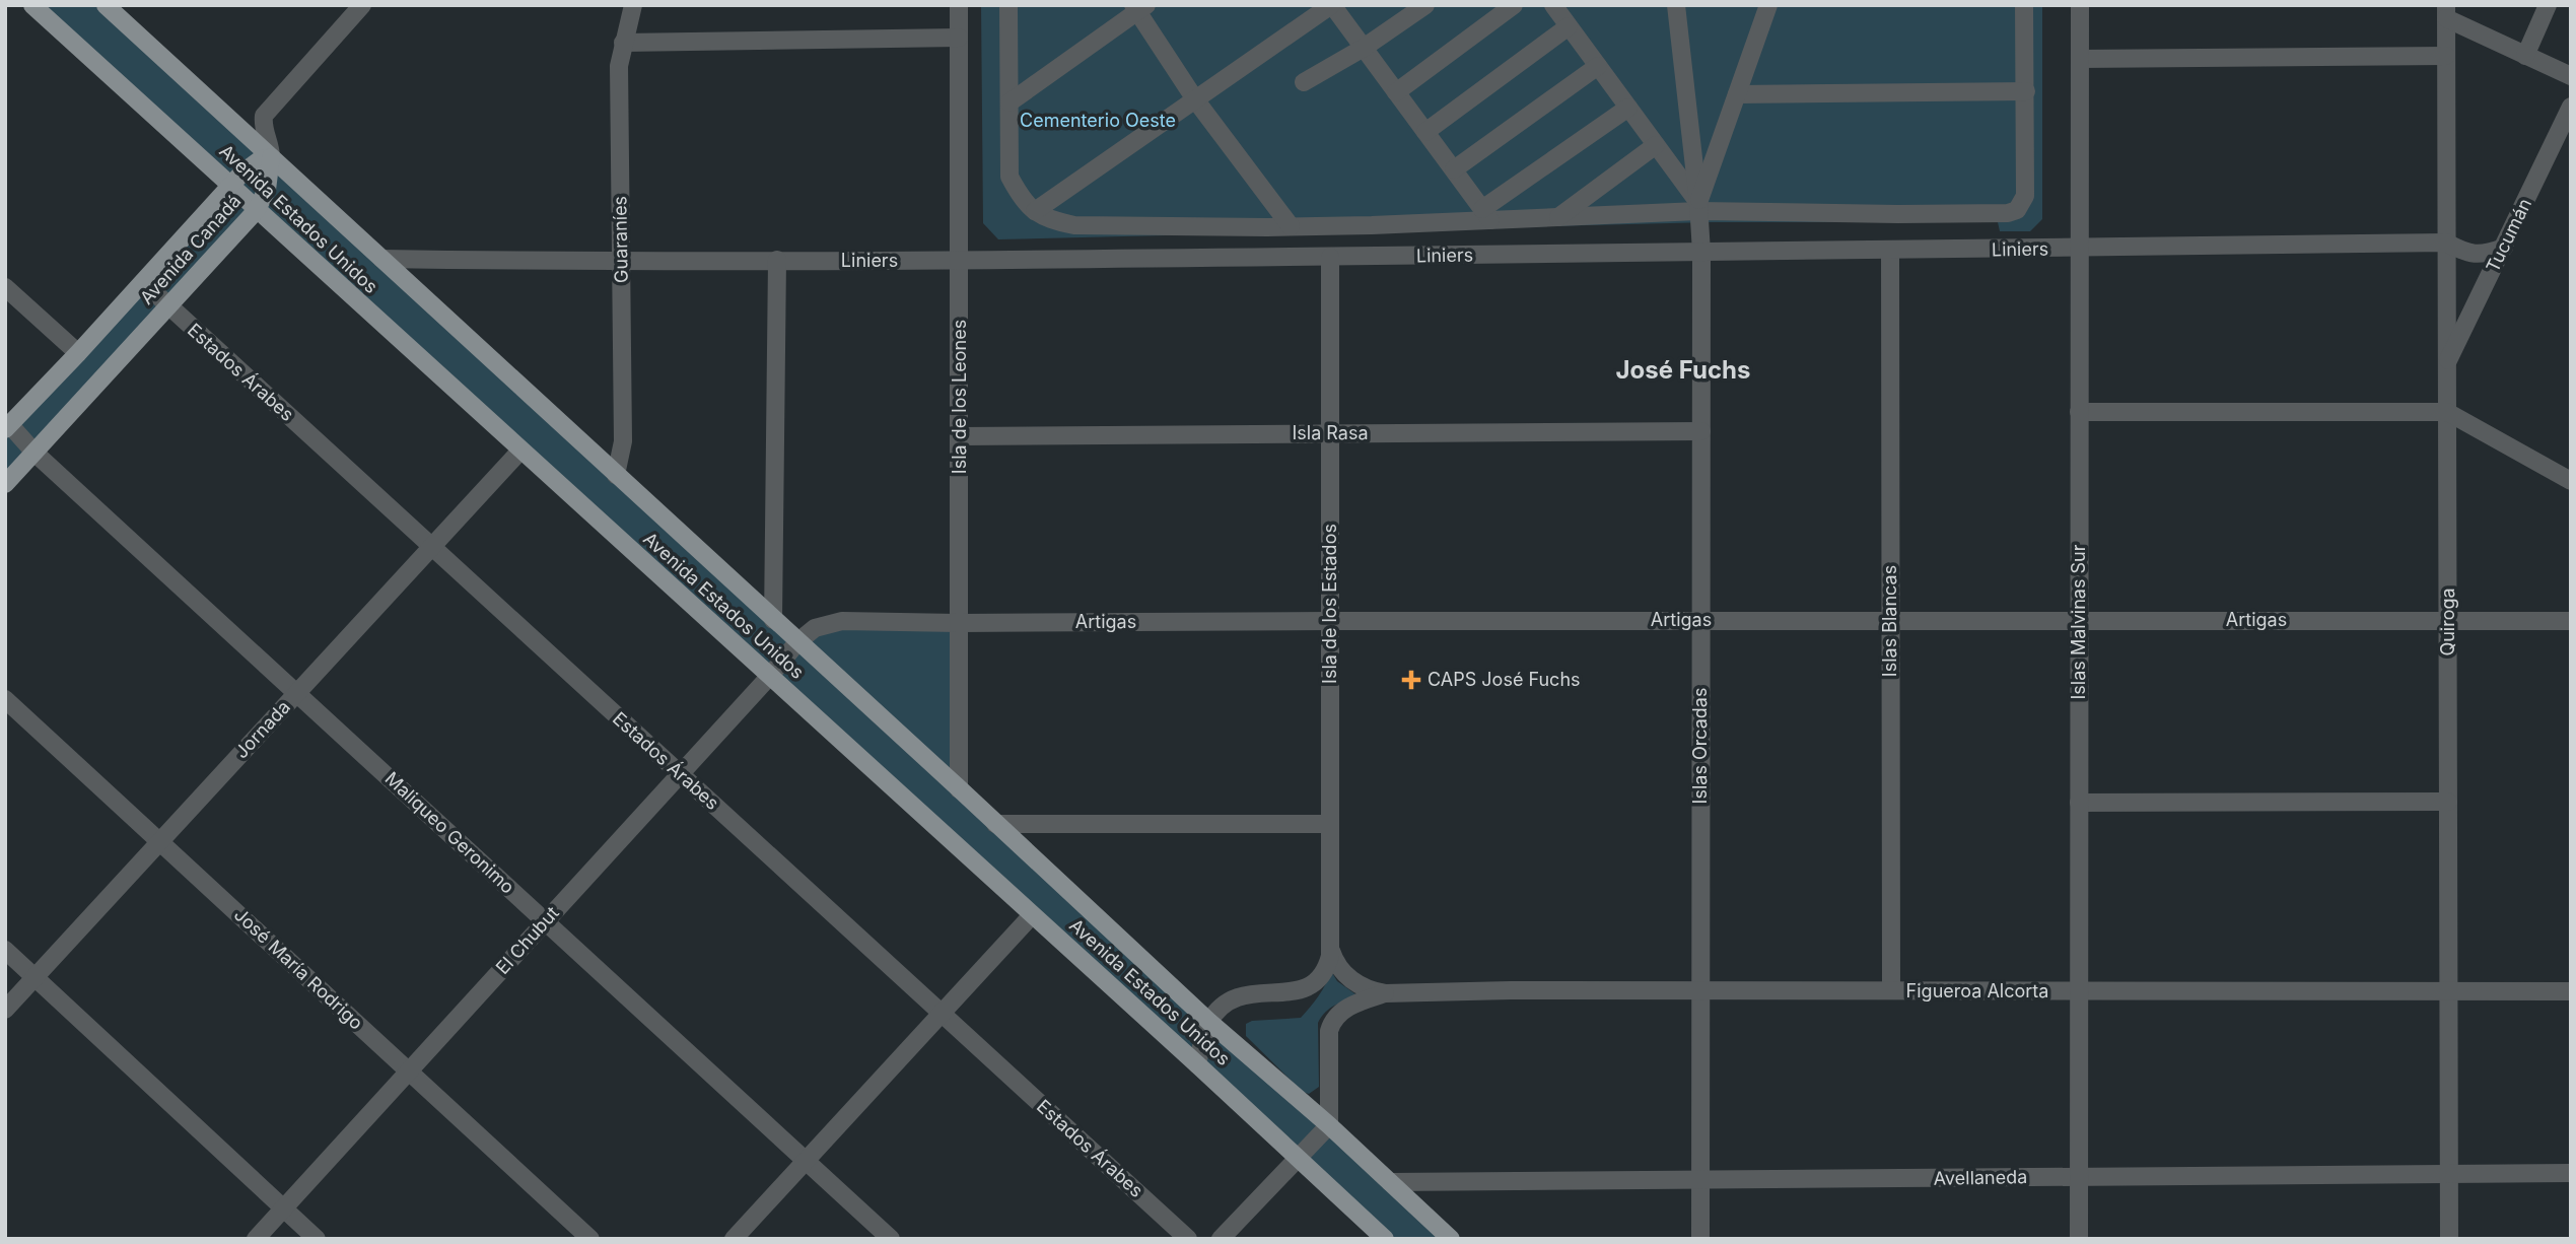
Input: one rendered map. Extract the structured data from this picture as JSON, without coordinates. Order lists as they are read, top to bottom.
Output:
{
  "streets": {
    "main road": ["Avenida Estados Unidos", "Avenida Canadá"],
    "street": [
      "Tucumán",
      "Guaraníes",
      "Liniers",
      "Estados Árabes",
      "Isla de los Leones",
      "Isla Rasa",
      "Isla de los Estados",
      "Artigas",
      "Islas Blancas",
      "Islas Malvinas Sur",
      "Quiroga",
      "Jornada",
      "Islas Orcadas",
      "Maliqueo Geronimo",
      "El Chubut",
      "José María Rodrigo",
      "Figueroa Alcorta",
      "Avellaneda"
    ]
  },
  "crossings": [
    ["Avenida Estados Unidos", "Guaraníes"],
    ["Avenida Estados Unidos", "Avenida Canadá"],
    ["Avenida Estados Unidos", "Liniers"],
    ["Avenida Estados Unidos", "Isla de los Leones"],
    ["Avenida Estados Unidos", "Isla de los Estados"],
    ["Avenida Estados Unidos", "Artigas"],
    ["Avenida Estados Unidos", "Jornada"],
    ["Avenida Estados Unidos", "El Chubut"],
    ["Avenida Estados Unidos", "Avellaneda"],
    ["Tucumán", "Liniers"],
    ["Tucumán", "Quiroga"],
    ["Guaraníes", "Liniers"],
    ["Avenida Canadá", "Estados Árabes"],
    ["Avenida Canadá", "Maliqueo Geronimo"],
    ["Liniers", "Isla de los Leones"],
    ["Liniers", "Isla de los Estados"],
    ["Liniers", "Islas Blancas"],
    ["Liniers", "Islas Malvinas Sur"],
    ["Liniers", "Quiroga"],
    ["Liniers", "Islas Orcadas"],
    ["Estados Árabes", "Jornada"],
    ["Estados Árabes", "El Chubut"],
    ["Isla de los Leones", "Isla Rasa"],
    ["Isla de los Leones", "Artigas"],
    ["Isla Rasa", "Isla de los Estados"],
    ["Isla Rasa", "Islas Orcadas"],
    ["Isla de los Estados", "Artigas"],
    ["Artigas", "Islas Blancas"],
    ["Artigas", "Islas Malvinas Sur"],
    ["Artigas", "Quiroga"],
    ["Artigas", "Islas Orcadas"],
    ["Artigas", "El Chubut"],
    ["Islas Blancas", "Figueroa Alcorta"],
    ["Islas Malvinas Sur", "Figueroa Alcorta"],
    ["Islas Malvinas Sur", "Avellaneda"],
    ["Quiroga", "Figueroa Alcorta"],
    ["Quiroga", "Avellaneda"],
    ["Jornada", "Maliqueo Geronimo"],
    ["Jornada", "José María Rodrigo"],
    ["Islas Orcadas", "Figueroa Alcorta"],
    ["Islas Orcadas", "Avellaneda"],
    ["Maliqueo Geronimo", "El Chubut"],
    ["El Chubut", "José María Rodrigo"]
  ],
  "districts": ["José Fuchs"],
  "parks": ["Cementerio Oeste"],
  "places": {
    "health": ["CAPS José Fuchs"]
  }
}
